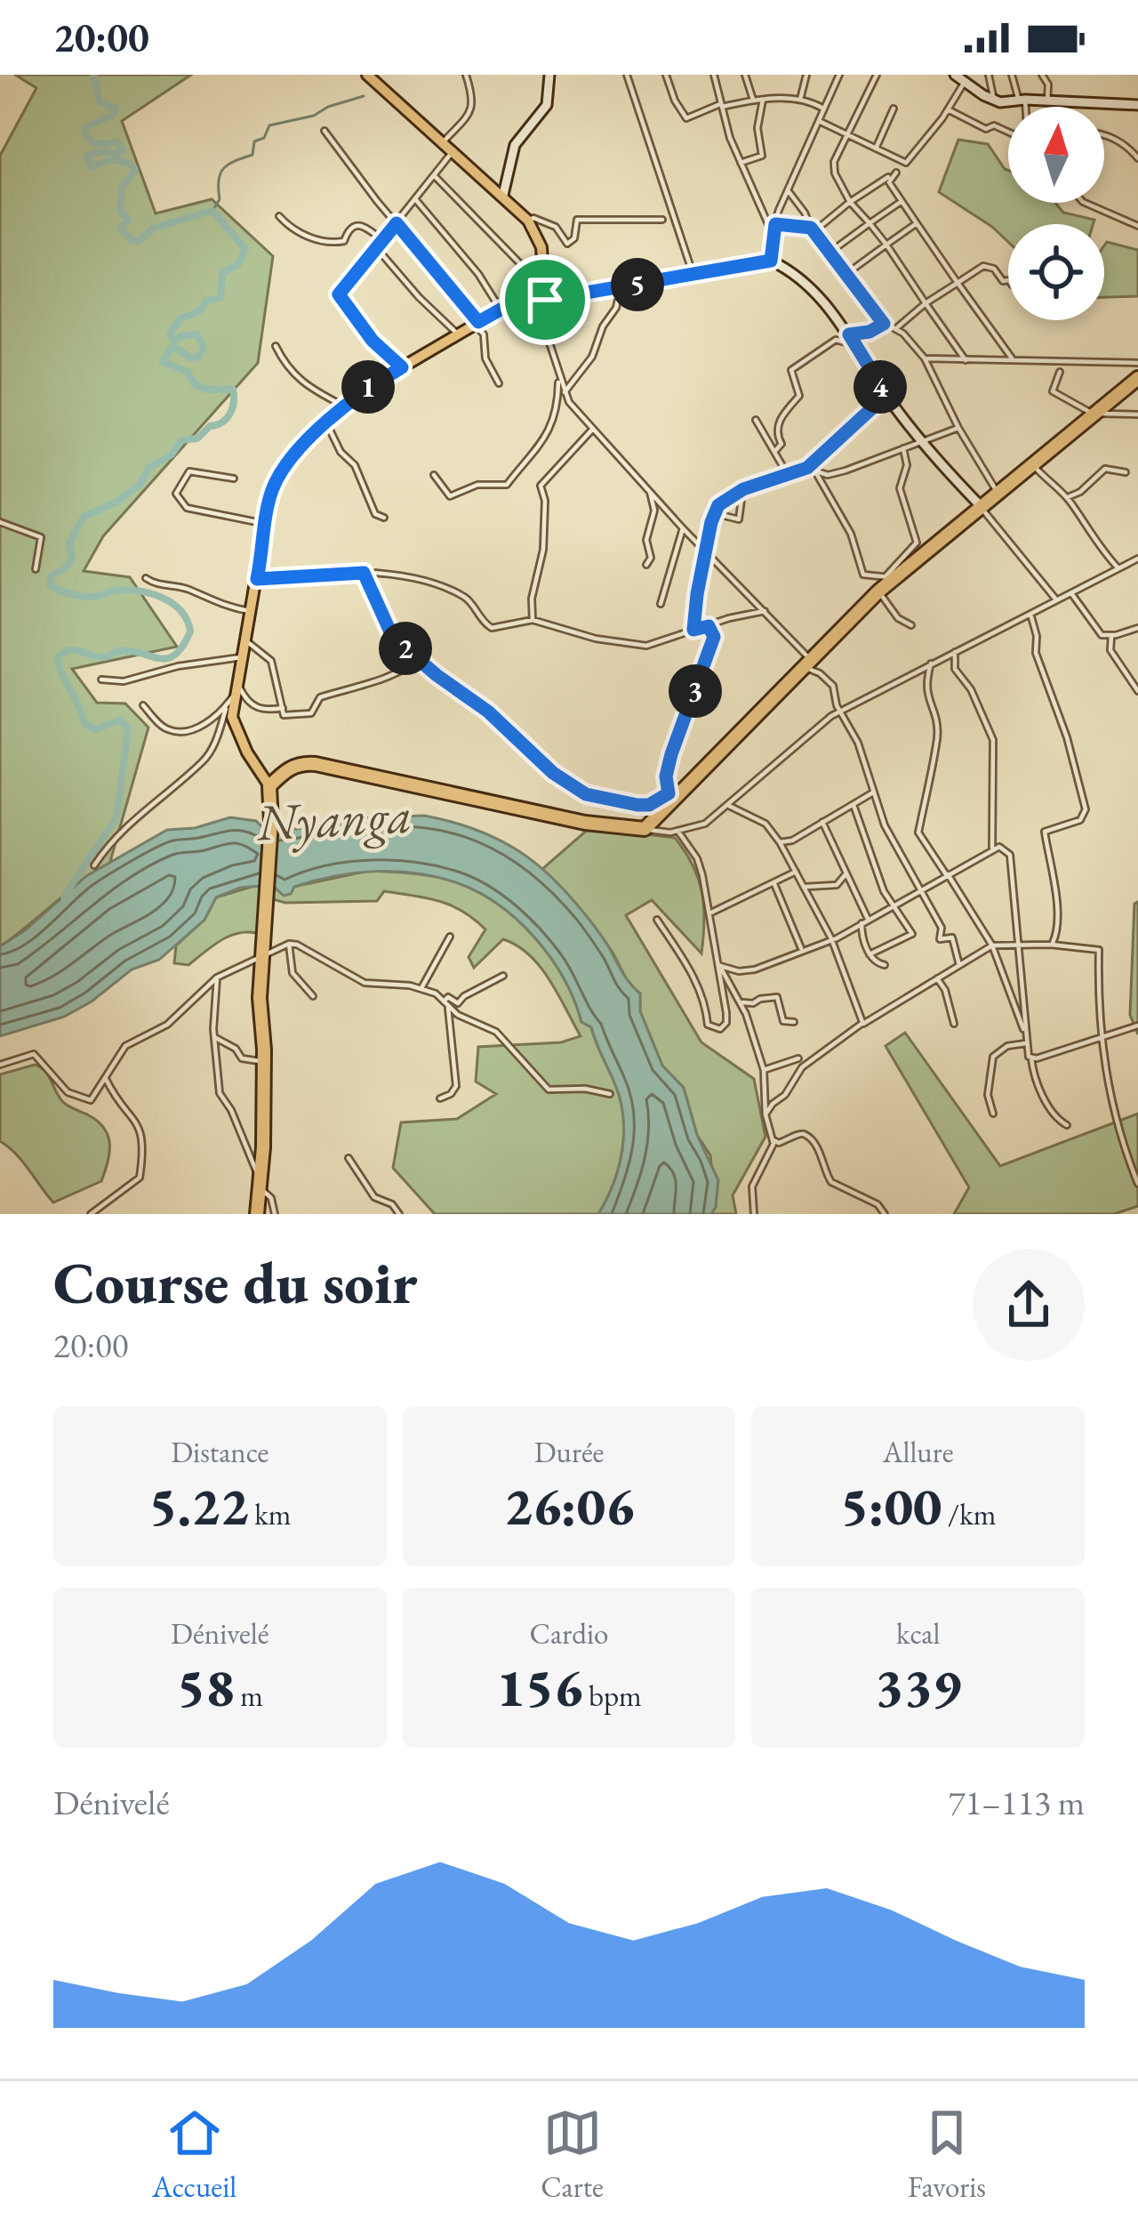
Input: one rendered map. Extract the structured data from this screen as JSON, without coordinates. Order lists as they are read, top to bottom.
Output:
{
  "water": ["Nyanga"],
  "north": "top",
  "page": {
    "status": "20:00",
    "pins": [
      "5",
      "1",
      "4",
      "2",
      "3"
    ],
    "heading": ["Course du soir", "20:00"],
    "stats": [
      ["Distance", "5.22 km"],
      ["Durée", "26:06"],
      ["Allure", "5:00 /km"],
      ["Dénivelé", "58 m"],
      ["Cardio", "156 bpm"],
      ["kcal", "339"]
    ],
    "chart": ["Dénivelé", "71–113 m"],
    "tabs": ["Accueil", "Carte", "Favoris"]
  }
}
